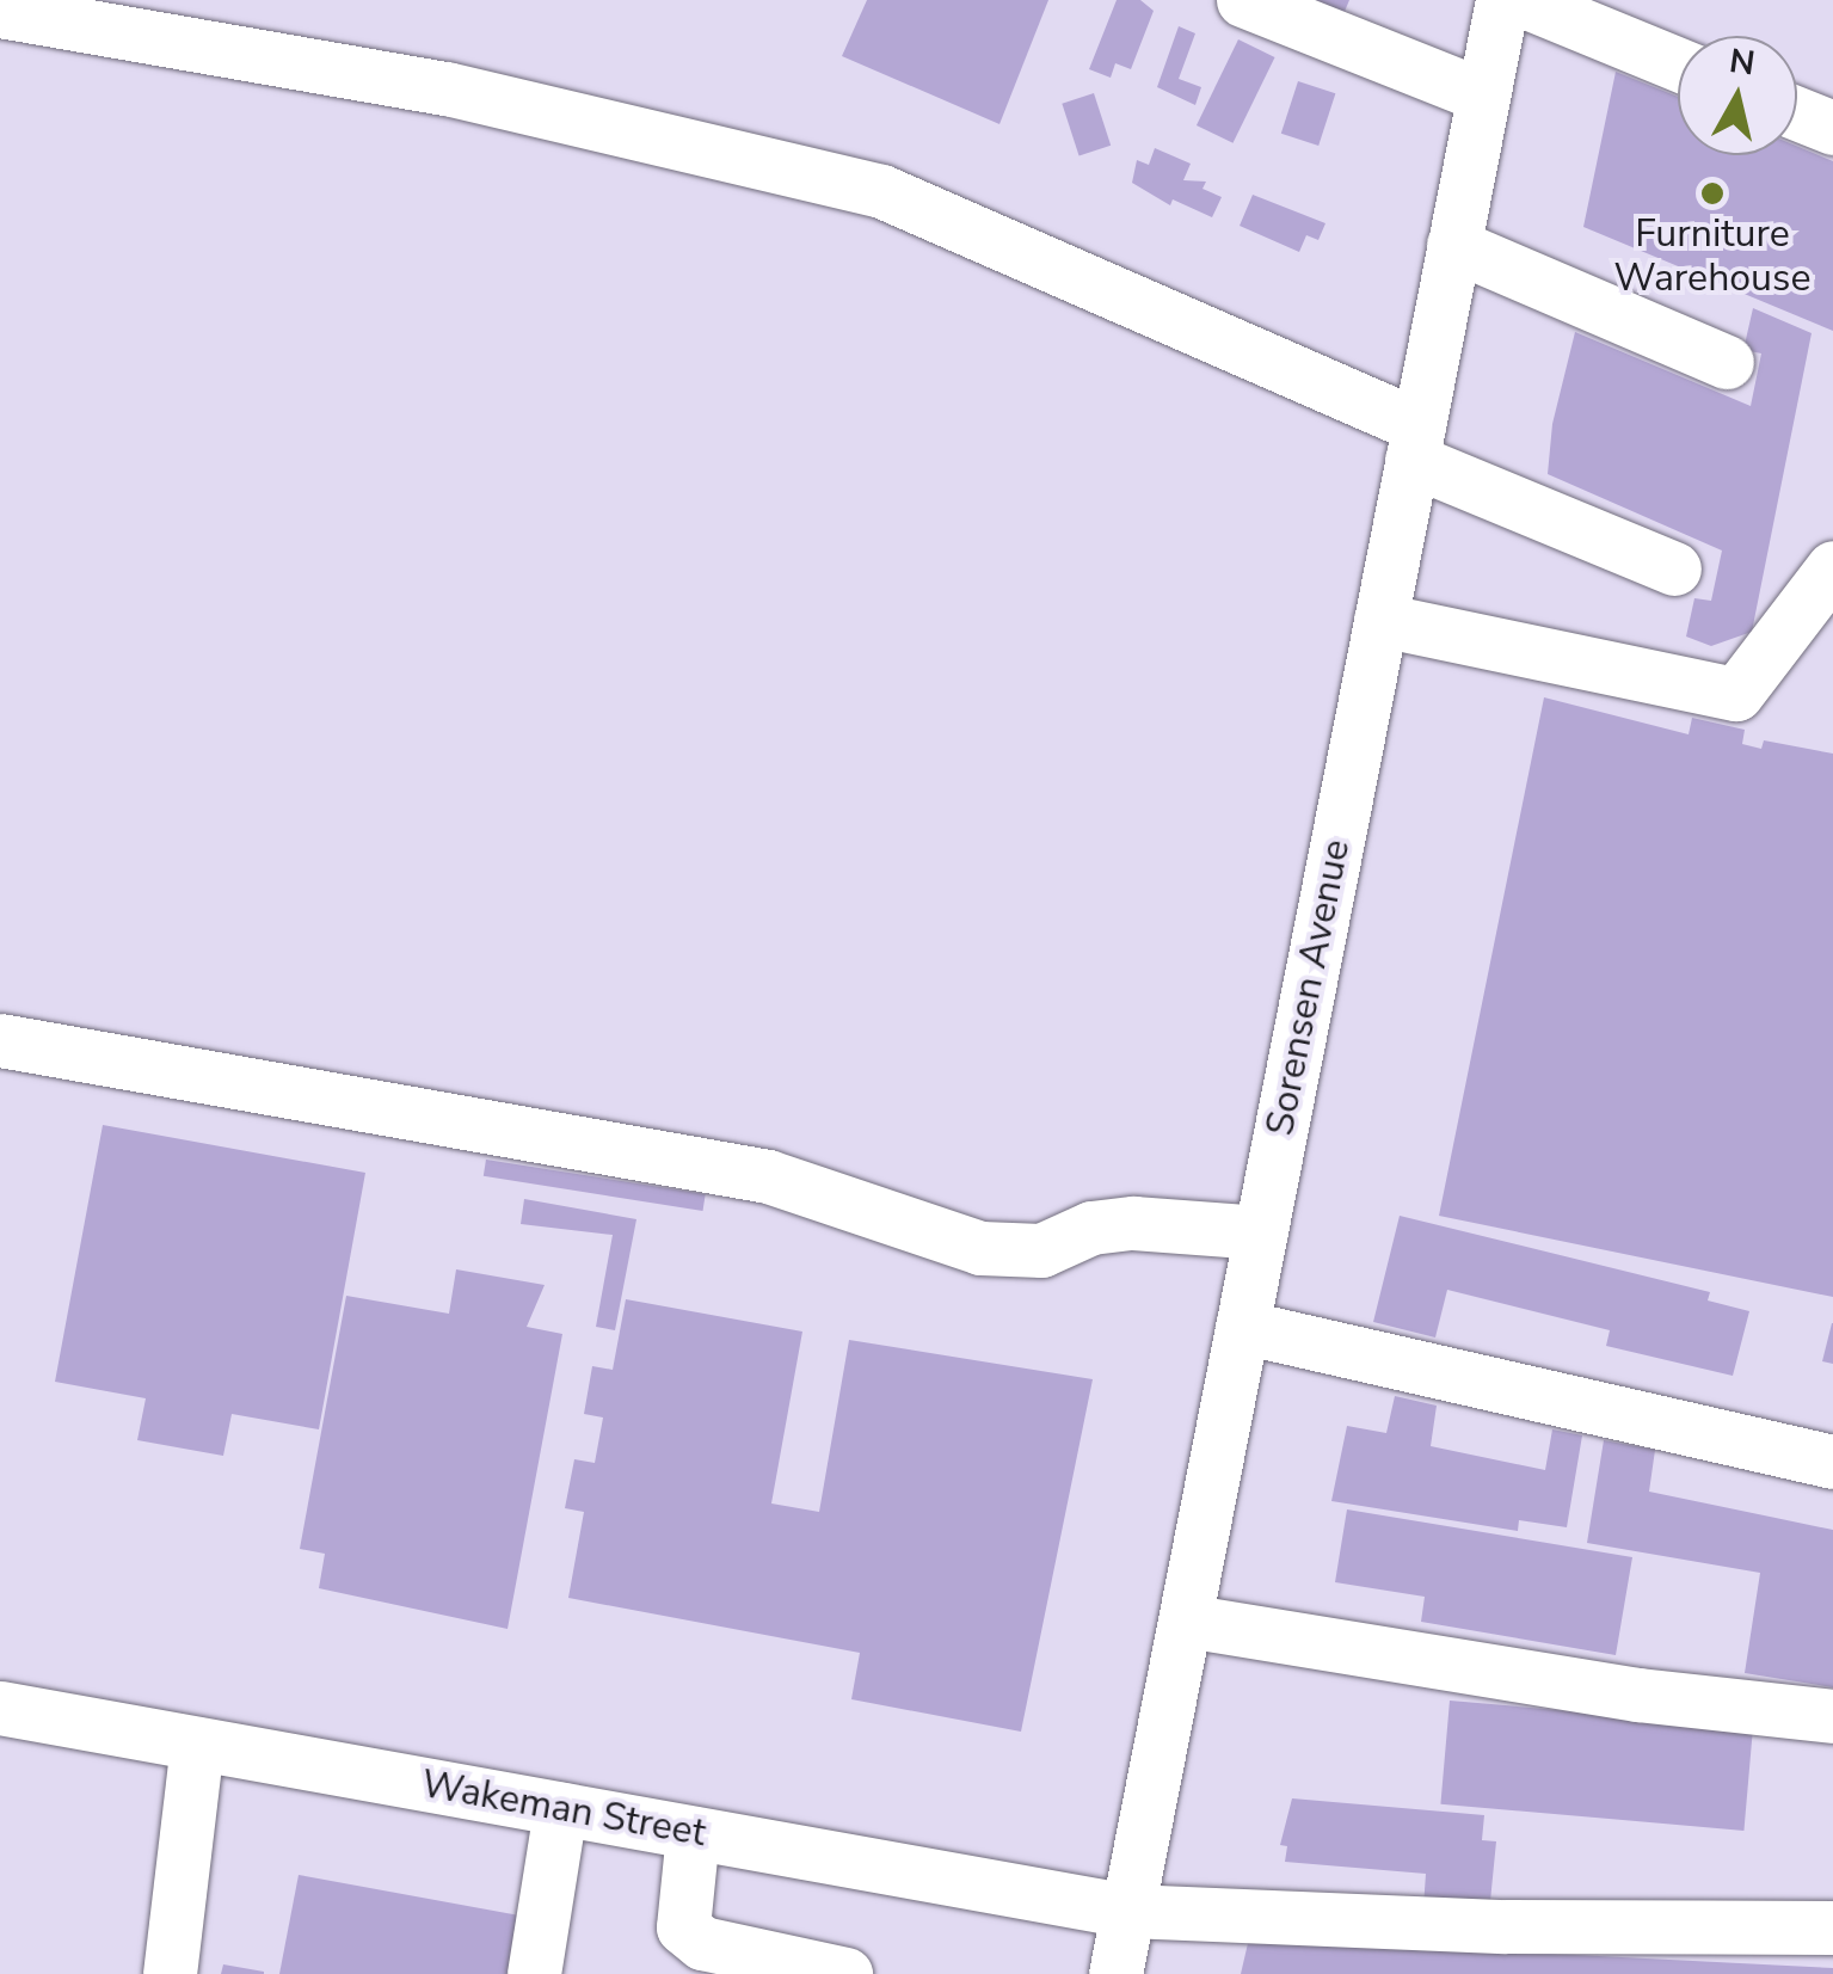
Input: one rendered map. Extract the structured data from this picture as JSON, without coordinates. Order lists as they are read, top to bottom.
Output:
{
  "streets": {
    "street": ["Sorensen Avenue", "Wakeman Street"]
  },
  "crossings": [
    ["Sorensen Avenue", "Wakeman Street"]
  ],
  "places": ["Furniture Warehouse"],
  "north": "top"
}
